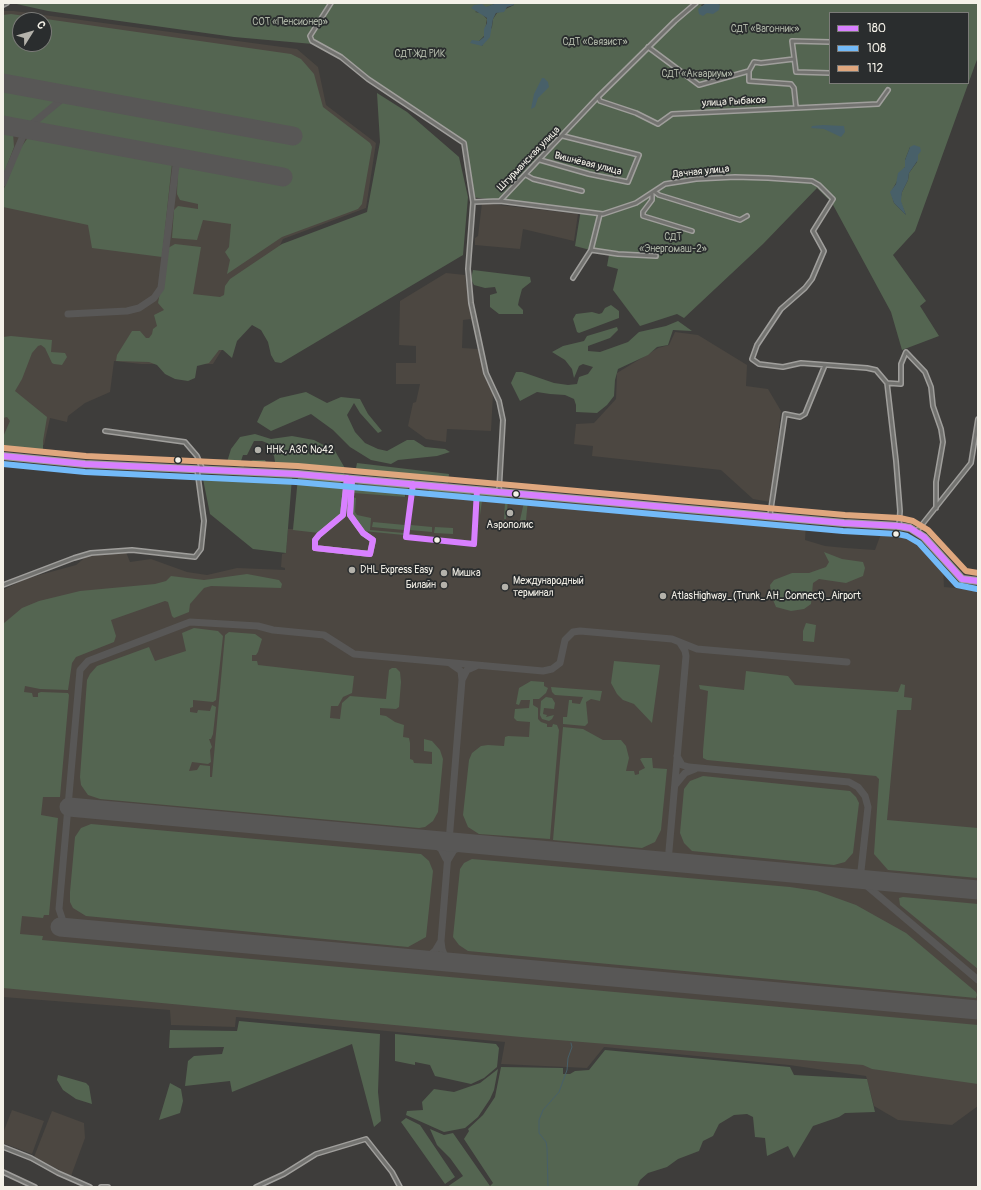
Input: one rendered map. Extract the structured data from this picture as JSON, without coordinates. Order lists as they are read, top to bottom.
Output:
{
  "streets": {
    "street": [
      "улица Рыбаков",
      "Штурманская улица",
      "Вишнёвая улица",
      "Дачная улица"
    ]
  },
  "crossings": [
    ["улица Рыбаков", "Штурманская улица"],
    ["Штурманская улица", "Вишнёвая улица"],
    ["Штурманская улица", "Дачная улица"]
  ],
  "parks": [
    "СОТ «Пенсионер»",
    "СДТ «Вагонник»",
    "СДТ «Связист»",
    "СДТ ЖД РИК",
    "СДТ «Аквариум»",
    "СДТ «Энергомаш-2»"
  ],
  "places": [
    "ННК, АЗС №42",
    "Аэрополис",
    "DHL Express Easy",
    "Мишка",
    "Билайн",
    "Международный терминал",
    "AtlasHighway_(Trunk_AH_Connect)_Airport"
  ],
  "lines": ["transit line 112", "transit line 180", "transit line 108"],
  "legend": ["180", "108", "112"],
  "north": "top right"
}
